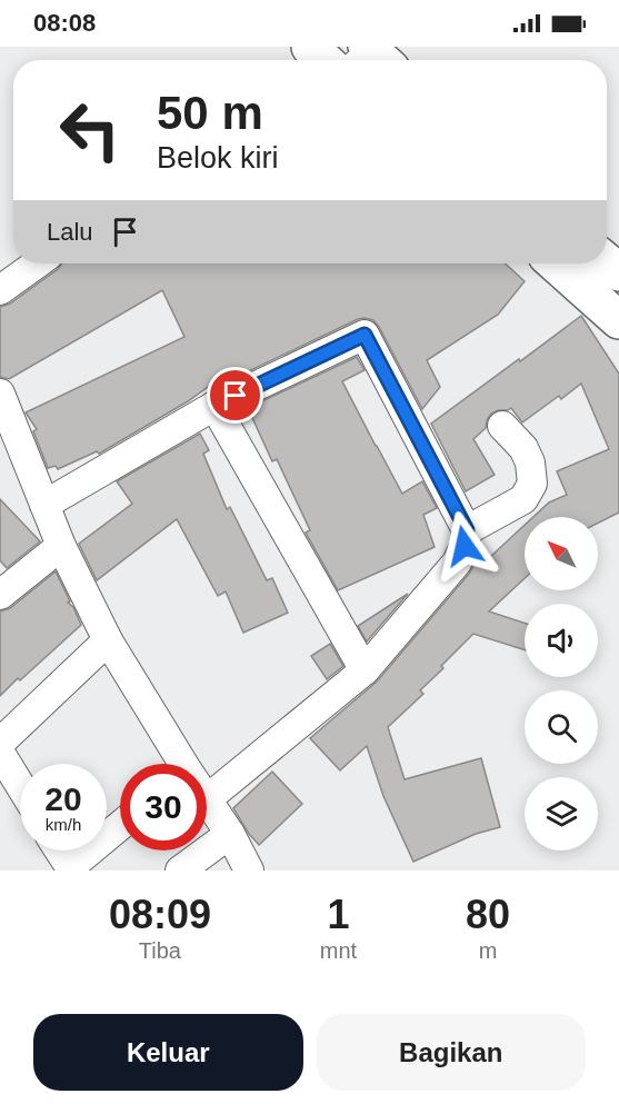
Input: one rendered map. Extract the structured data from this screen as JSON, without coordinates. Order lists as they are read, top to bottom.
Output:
{
  "north": "top left",
  "page": {
    "status": "08:08",
    "turn": ["50 m", "Belok kiri"],
    "then": "Lalu",
    "speed": "20 km/h",
    "limit": "30",
    "eta": [
      "08:09",
      "Tiba",
      "1",
      "mnt",
      "80",
      "m"
    ],
    "buttons": ["Keluar", "Bagikan"]
  }
}
